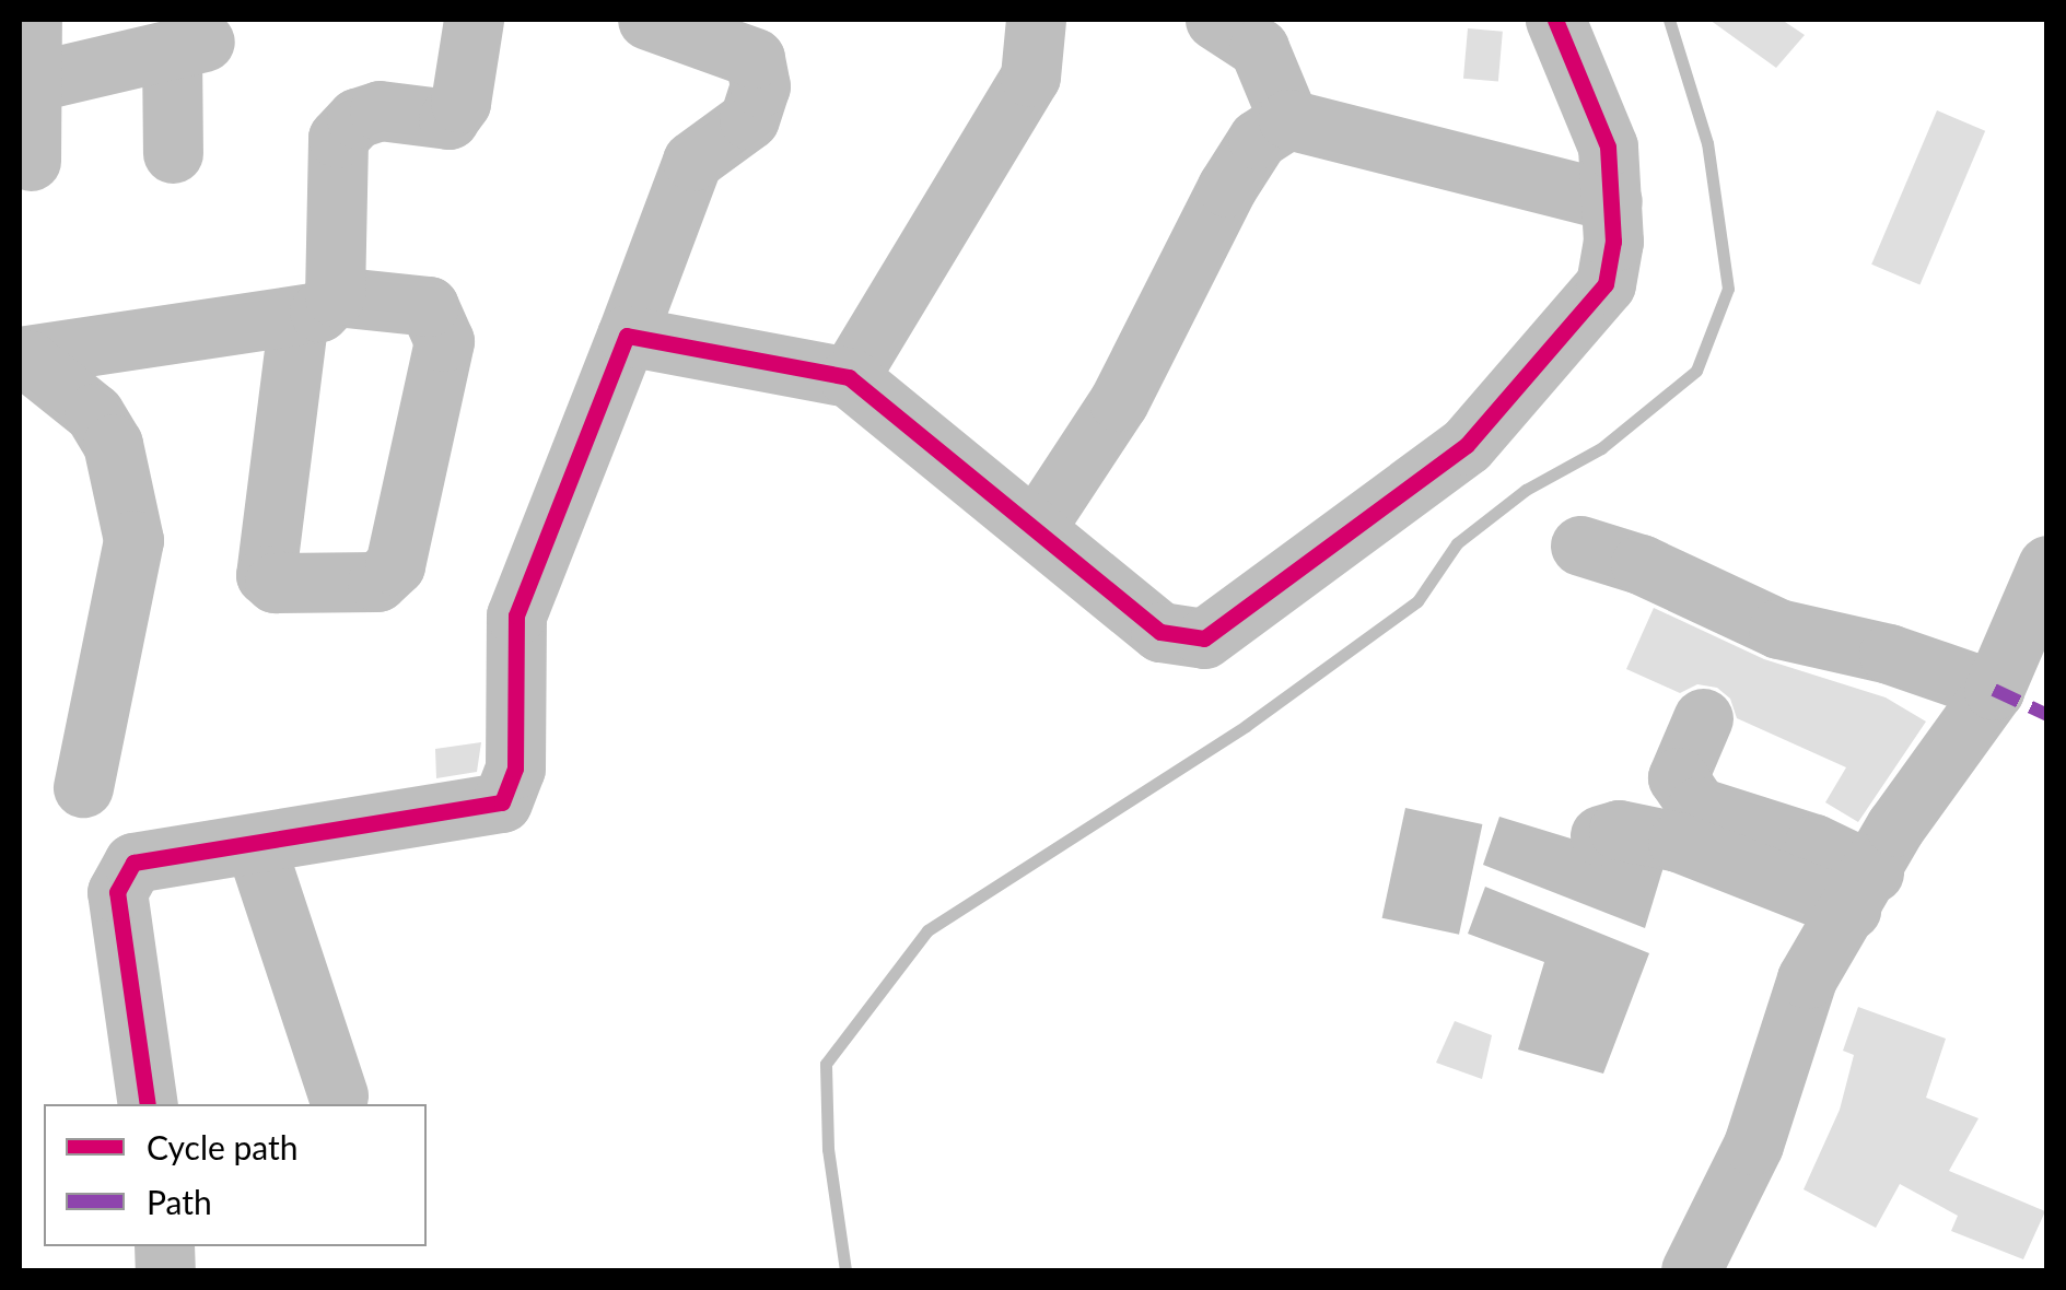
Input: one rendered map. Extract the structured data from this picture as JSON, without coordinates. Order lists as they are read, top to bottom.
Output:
{
  "legend": ["Cycle path", "Path"]
}
